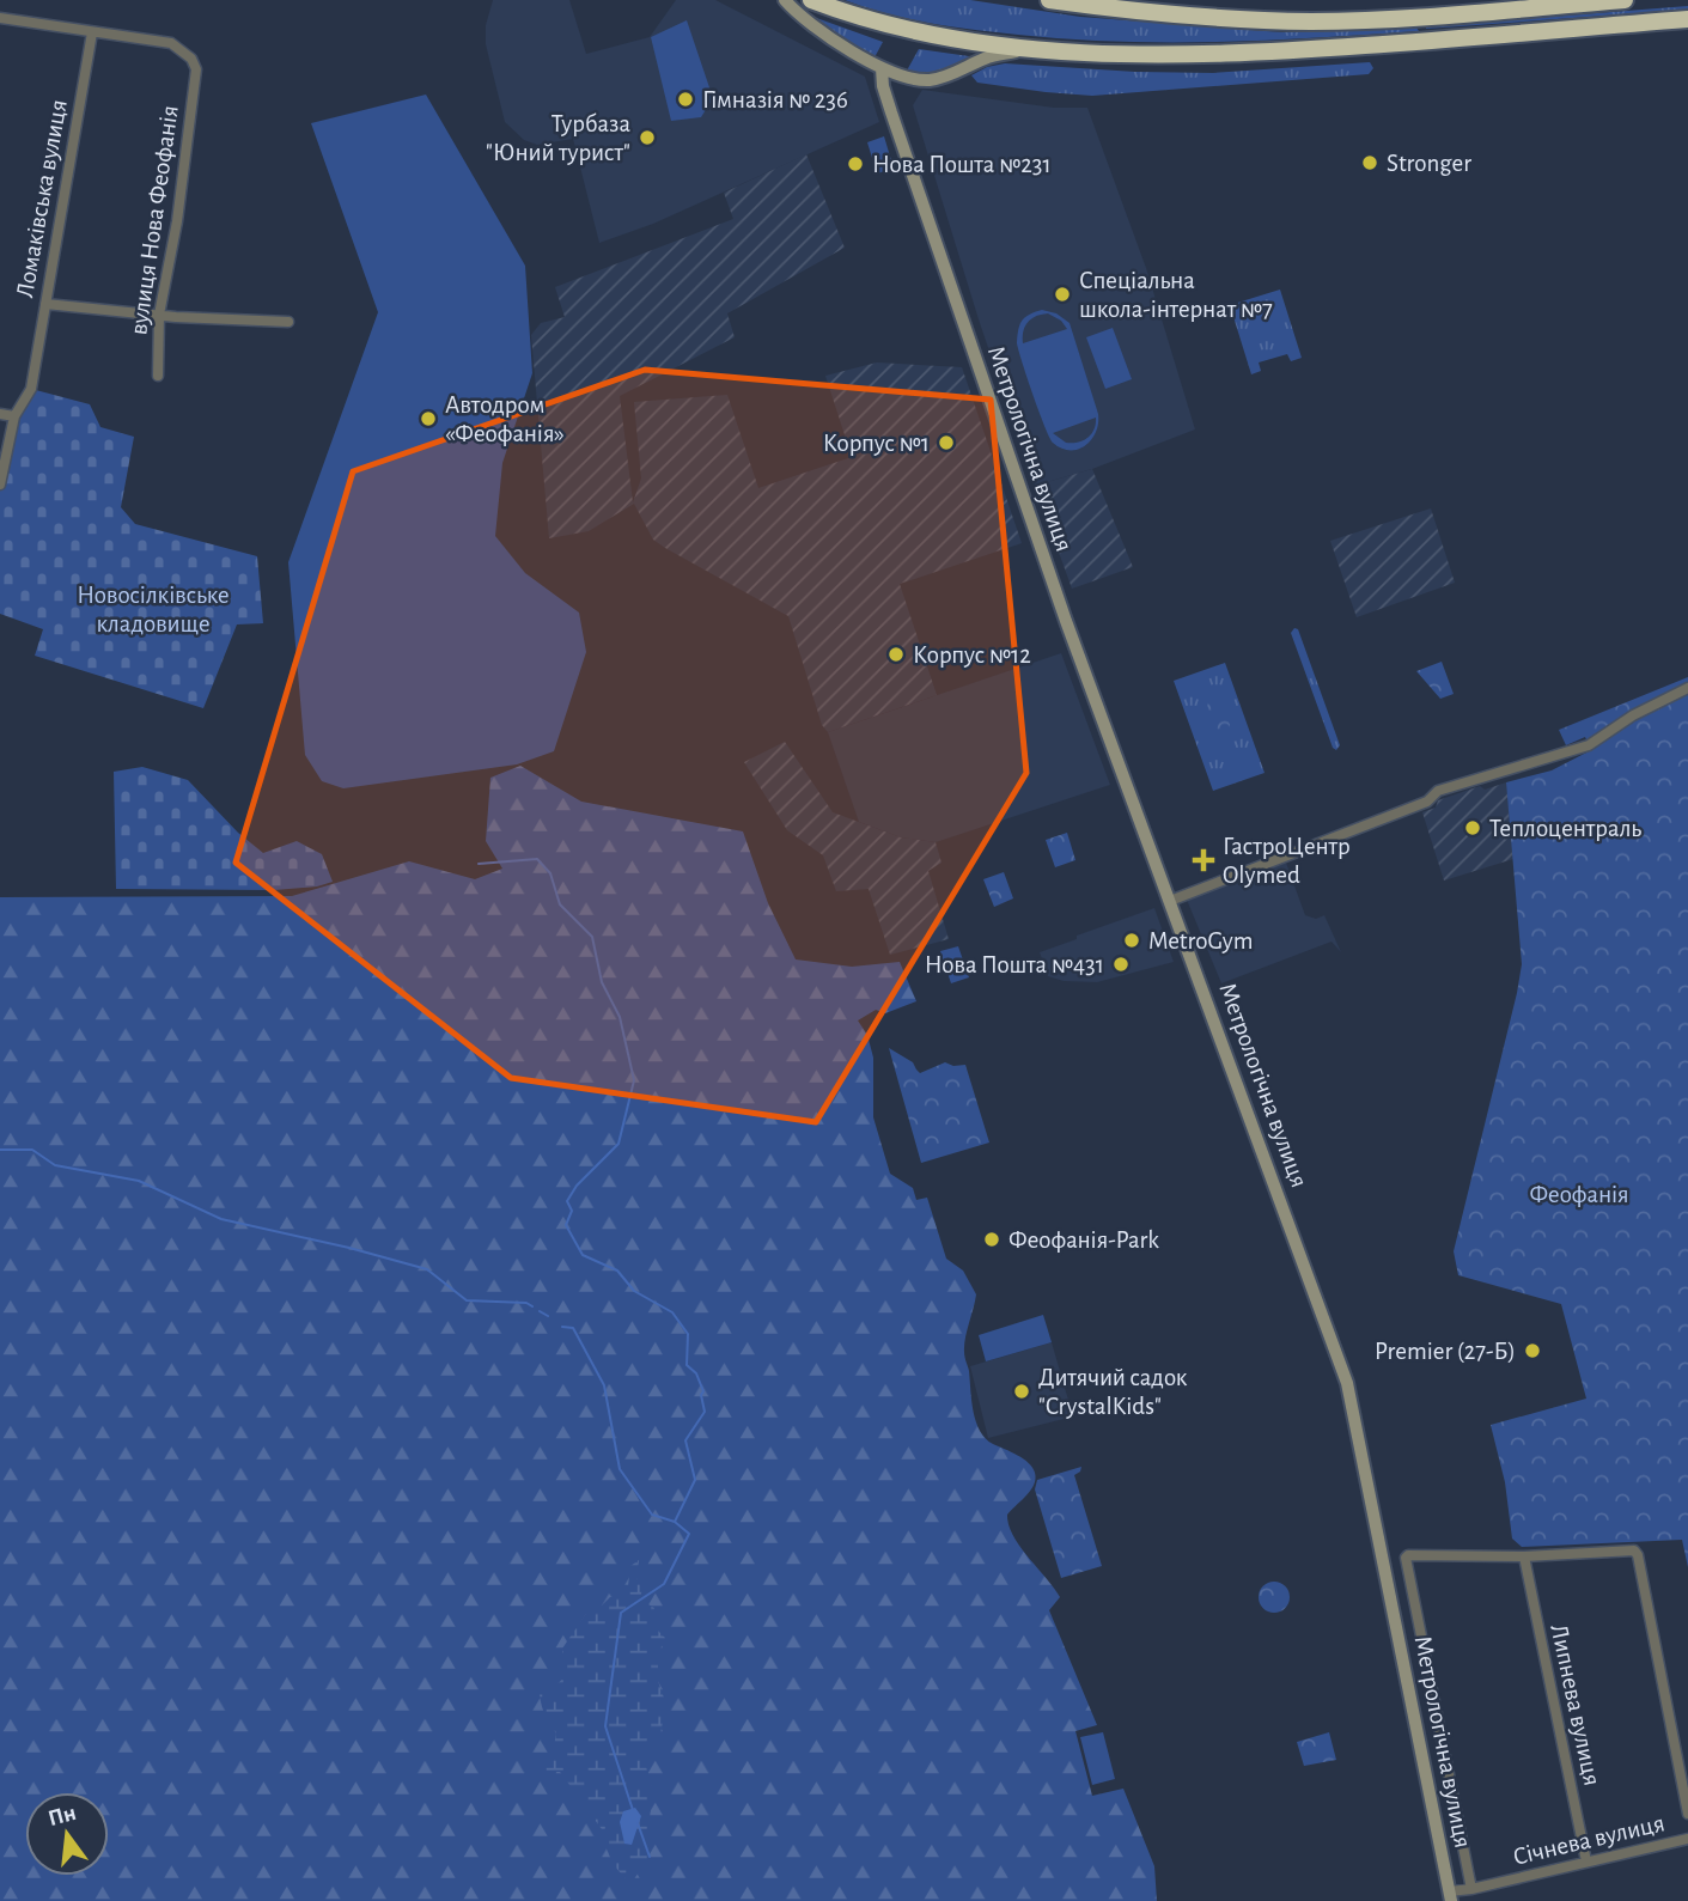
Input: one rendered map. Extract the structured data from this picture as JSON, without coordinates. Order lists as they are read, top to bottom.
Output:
{
  "streets": {
    "street": [
      "Ломаківська вулиця",
      "вулиця Нова Феофанія",
      "Метрологічна вулиця",
      "Липнева вулиця",
      "Січнева вулиця"
    ]
  },
  "crossings": [
    ["Ломаківська вулиця", "вулиця Нова Феофанія"],
    ["Метрологічна вулиця", "Січнева вулиця"],
    ["Липнева вулиця", "Січнева вулиця"]
  ],
  "parks": ["Новосілківське кладовище", "Феофанія"],
  "places": {
    "other": [
      "Гімназія № 236",
      "Турбаза \"Юний турист\"",
      "Stronger",
      "Нова Пошта №231",
      "Спеціальна школа-інтернат №7",
      "Автодром «Феофанія»",
      "Корпус №1",
      "Корпус №12",
      "Теплоцентраль",
      "MetroGym",
      "Нова Пошта №431",
      "Феофанія-Park",
      "Premier (27-Б)",
      "Дитячий садок \"CrystalKids\""
    ],
    "health": ["ГастроЦентр Olymed"]
  },
  "north": "top"
}
